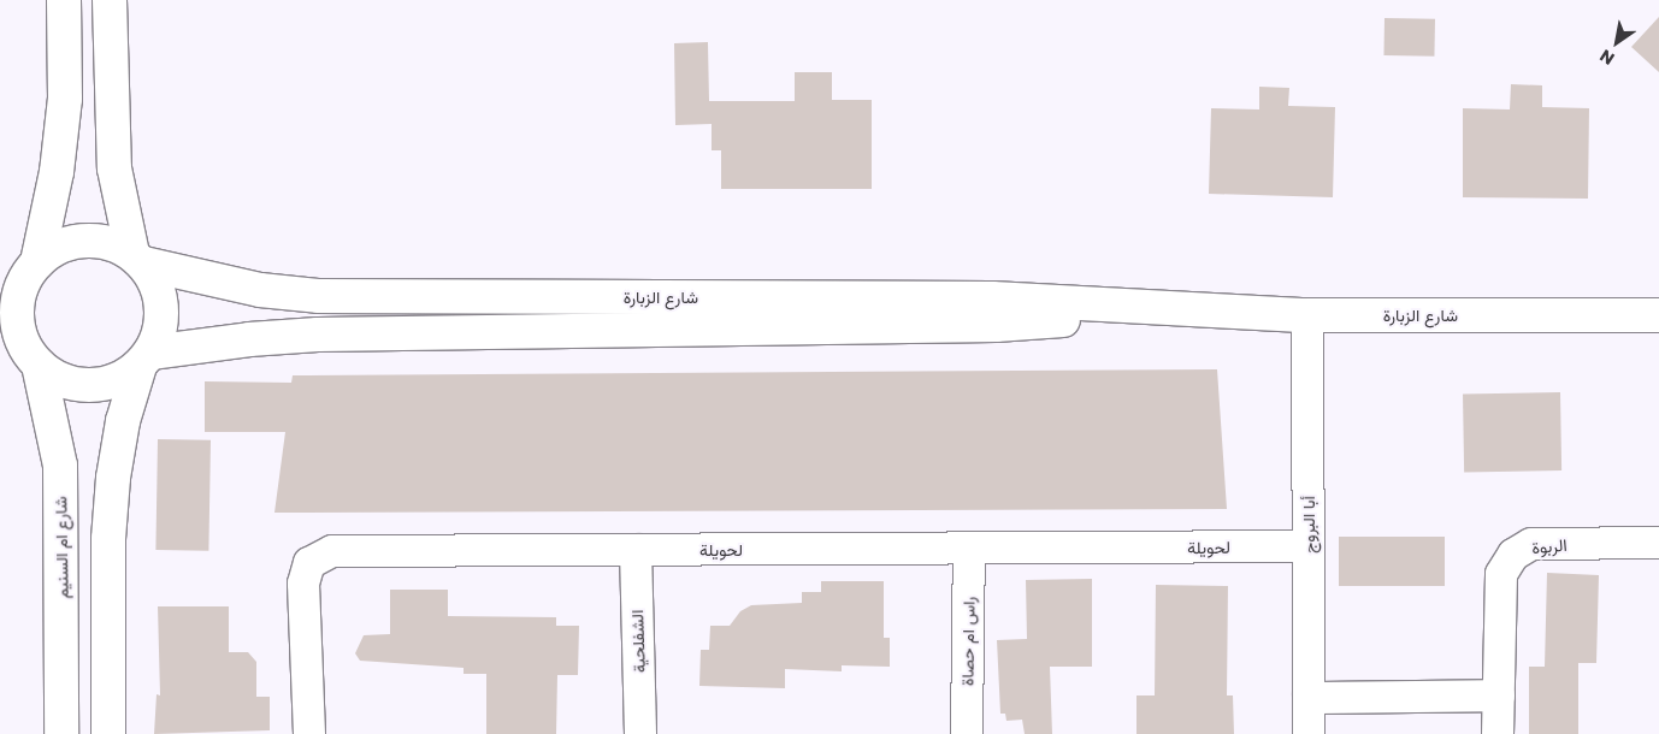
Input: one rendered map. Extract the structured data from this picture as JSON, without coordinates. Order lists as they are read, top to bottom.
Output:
{
  "streets": {
    "street": [
      "شارع الزبارة",
      "أبا البروج",
      "الربوة",
      "شارع ام السنيم",
      "لحويلة",
      "الشفلحية",
      "راس ام حصاة"
    ]
  },
  "crossings": [
    ["شارع الزبارة", "أبا البروج"],
    ["شارع الزبارة", "شارع ام السنيم"],
    ["أبا البروج", "لحويلة"],
    ["لحويلة", "الشفلحية"],
    ["لحويلة", "راس ام حصاة"]
  ],
  "north": "bottom left"
}
